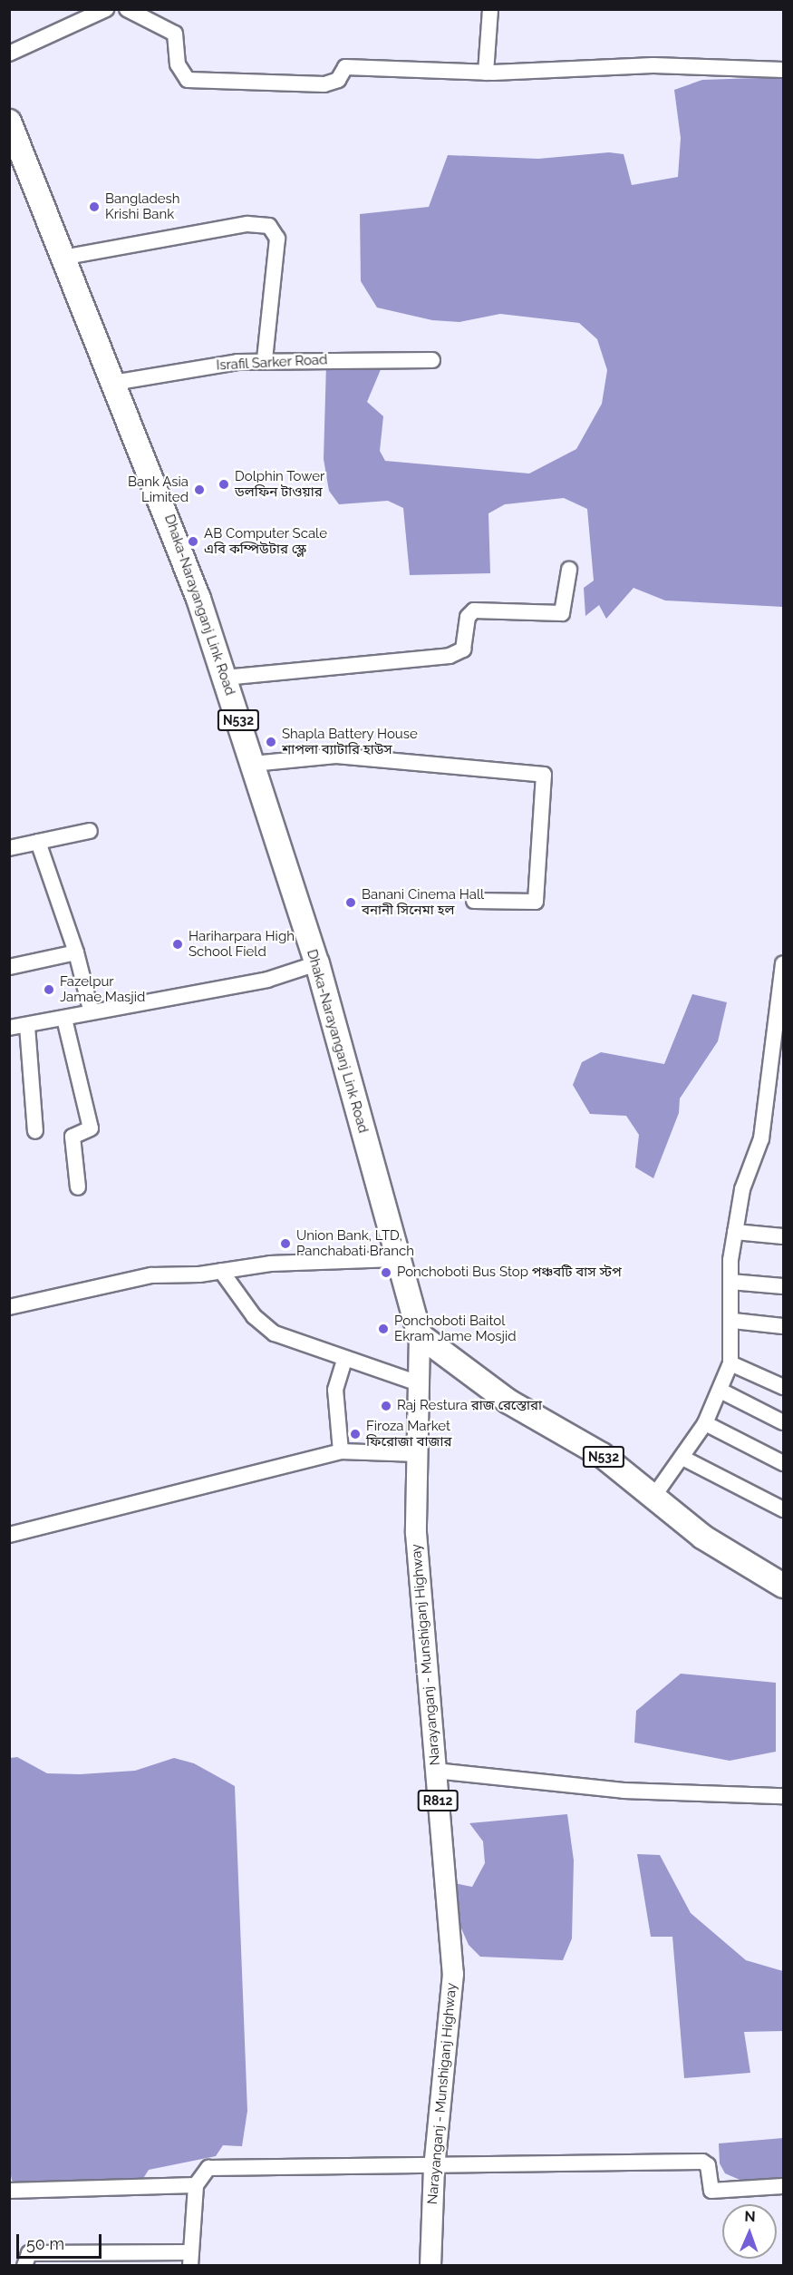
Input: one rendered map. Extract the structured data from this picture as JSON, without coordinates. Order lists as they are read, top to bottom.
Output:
{
  "streets": {
    "highway": ["Dhaka-Narayanganj Link Road", "N532"],
    "main road": ["Narayanganj - Munshiganj Highway", "R812"],
    "street": ["Israfil Sarker Road"]
  },
  "crossings": [
    ["Israfil Sarker Road", "Dhaka-Narayanganj Link Road"],
    ["Dhaka-Narayanganj Link Road", "N532"],
    ["Dhaka-Narayanganj Link Road", "Narayanganj - Munshiganj Highway"],
    ["N532", "Narayanganj - Munshiganj Highway"]
  ],
  "places": [
    "Bangladesh Krishi Bank",
    "Dolphin Tower ডলফিন টাওয়ার",
    "Bank Asia Limited",
    "AB Computer Scale এবি কম্পিউটার স্কেল",
    "Shapla Battery House শাপলা ব্যাটারি হাউস",
    "Banani Cinema Hall বনানী সিনেমা হল",
    "Hariharpara High School Field",
    "Fazelpur Jamae Masjid",
    "Union Bank, LTD, Panchabati Branch",
    "Ponchoboti Bus Stop পঞ্চবটি বাস স্টপ",
    "Ponchoboti Baitol Ekram Jame Mosjid",
    "Raj Restura রাজ রেস্তোরা",
    "Firoza Market ফিরোজা বাজার"
  ],
  "scale_bar": "50 m",
  "north": "top"
}
